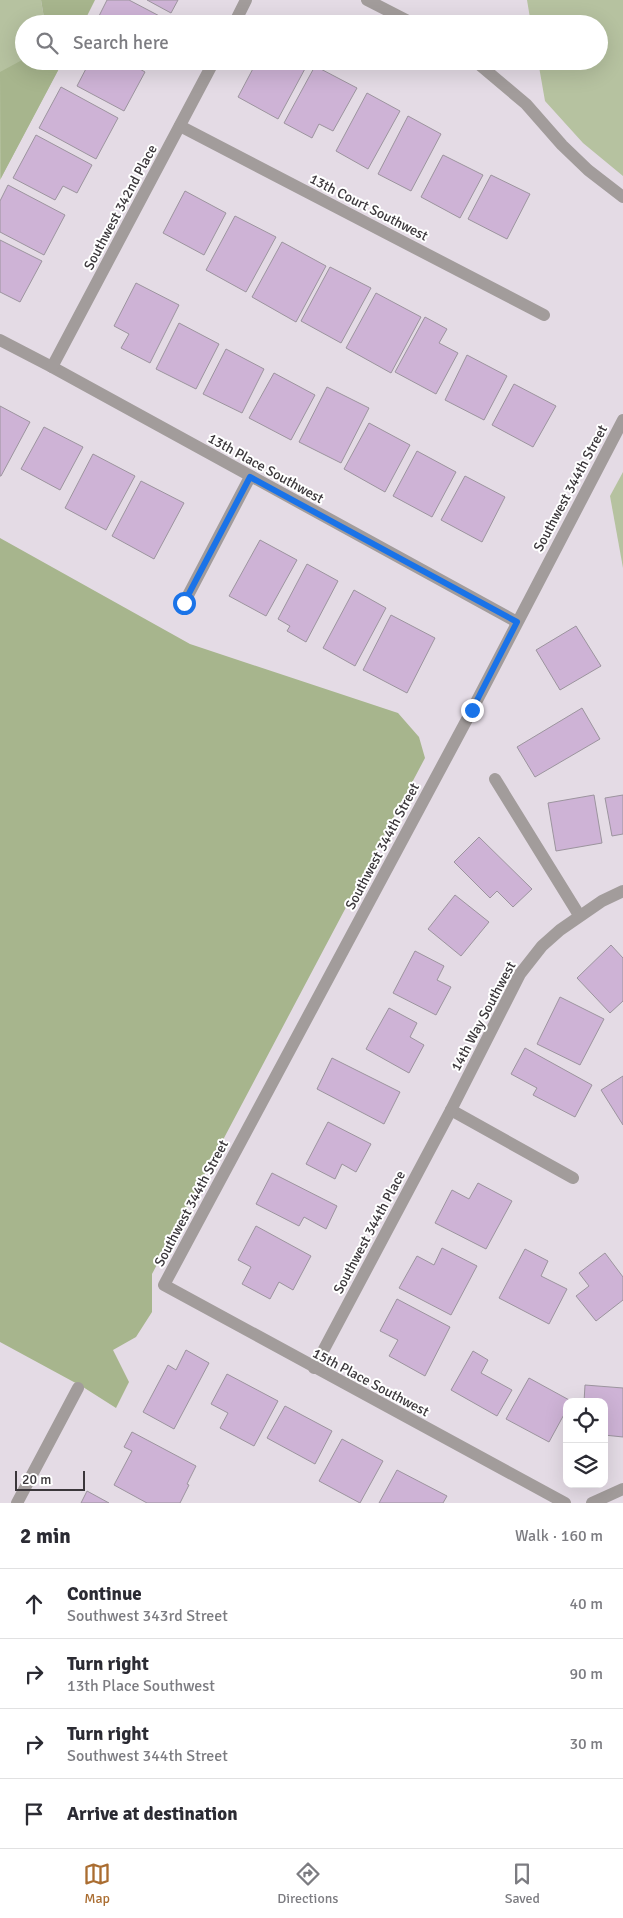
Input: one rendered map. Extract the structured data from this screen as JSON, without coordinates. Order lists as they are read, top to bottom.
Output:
{
  "streets": {
    "street": [
      "Southwest 342nd Place",
      "13th Court Southwest",
      "13th Place Southwest",
      "Southwest 344th Street",
      "14th Way Southwest",
      "Southwest 344th Place",
      "15th Place Southwest"
    ]
  },
  "crossings": [
    ["Southwest 342nd Place", "13th Court Southwest"],
    ["Southwest 342nd Place", "13th Place Southwest"],
    ["13th Place Southwest", "Southwest 344th Street"],
    ["Southwest 344th Street", "15th Place Southwest"],
    ["14th Way Southwest", "Southwest 344th Place"],
    ["Southwest 344th Place", "15th Place Southwest"]
  ],
  "scale_bar": "20 m",
  "page": {
    "search": "Search here",
    "scale": "20 m",
    "heading": ["2 min", "Walk · 160 m"],
    "list": [
      ["Continue", "Southwest 343rd Street", "40 m"],
      ["Turn right", "13th Place Southwest", "90 m"],
      ["Turn right", "Southwest 344th Street", "30 m"],
      "Arrive at destination"
    ],
    "nav": ["Map", "Directions", "Saved"]
  }
}
